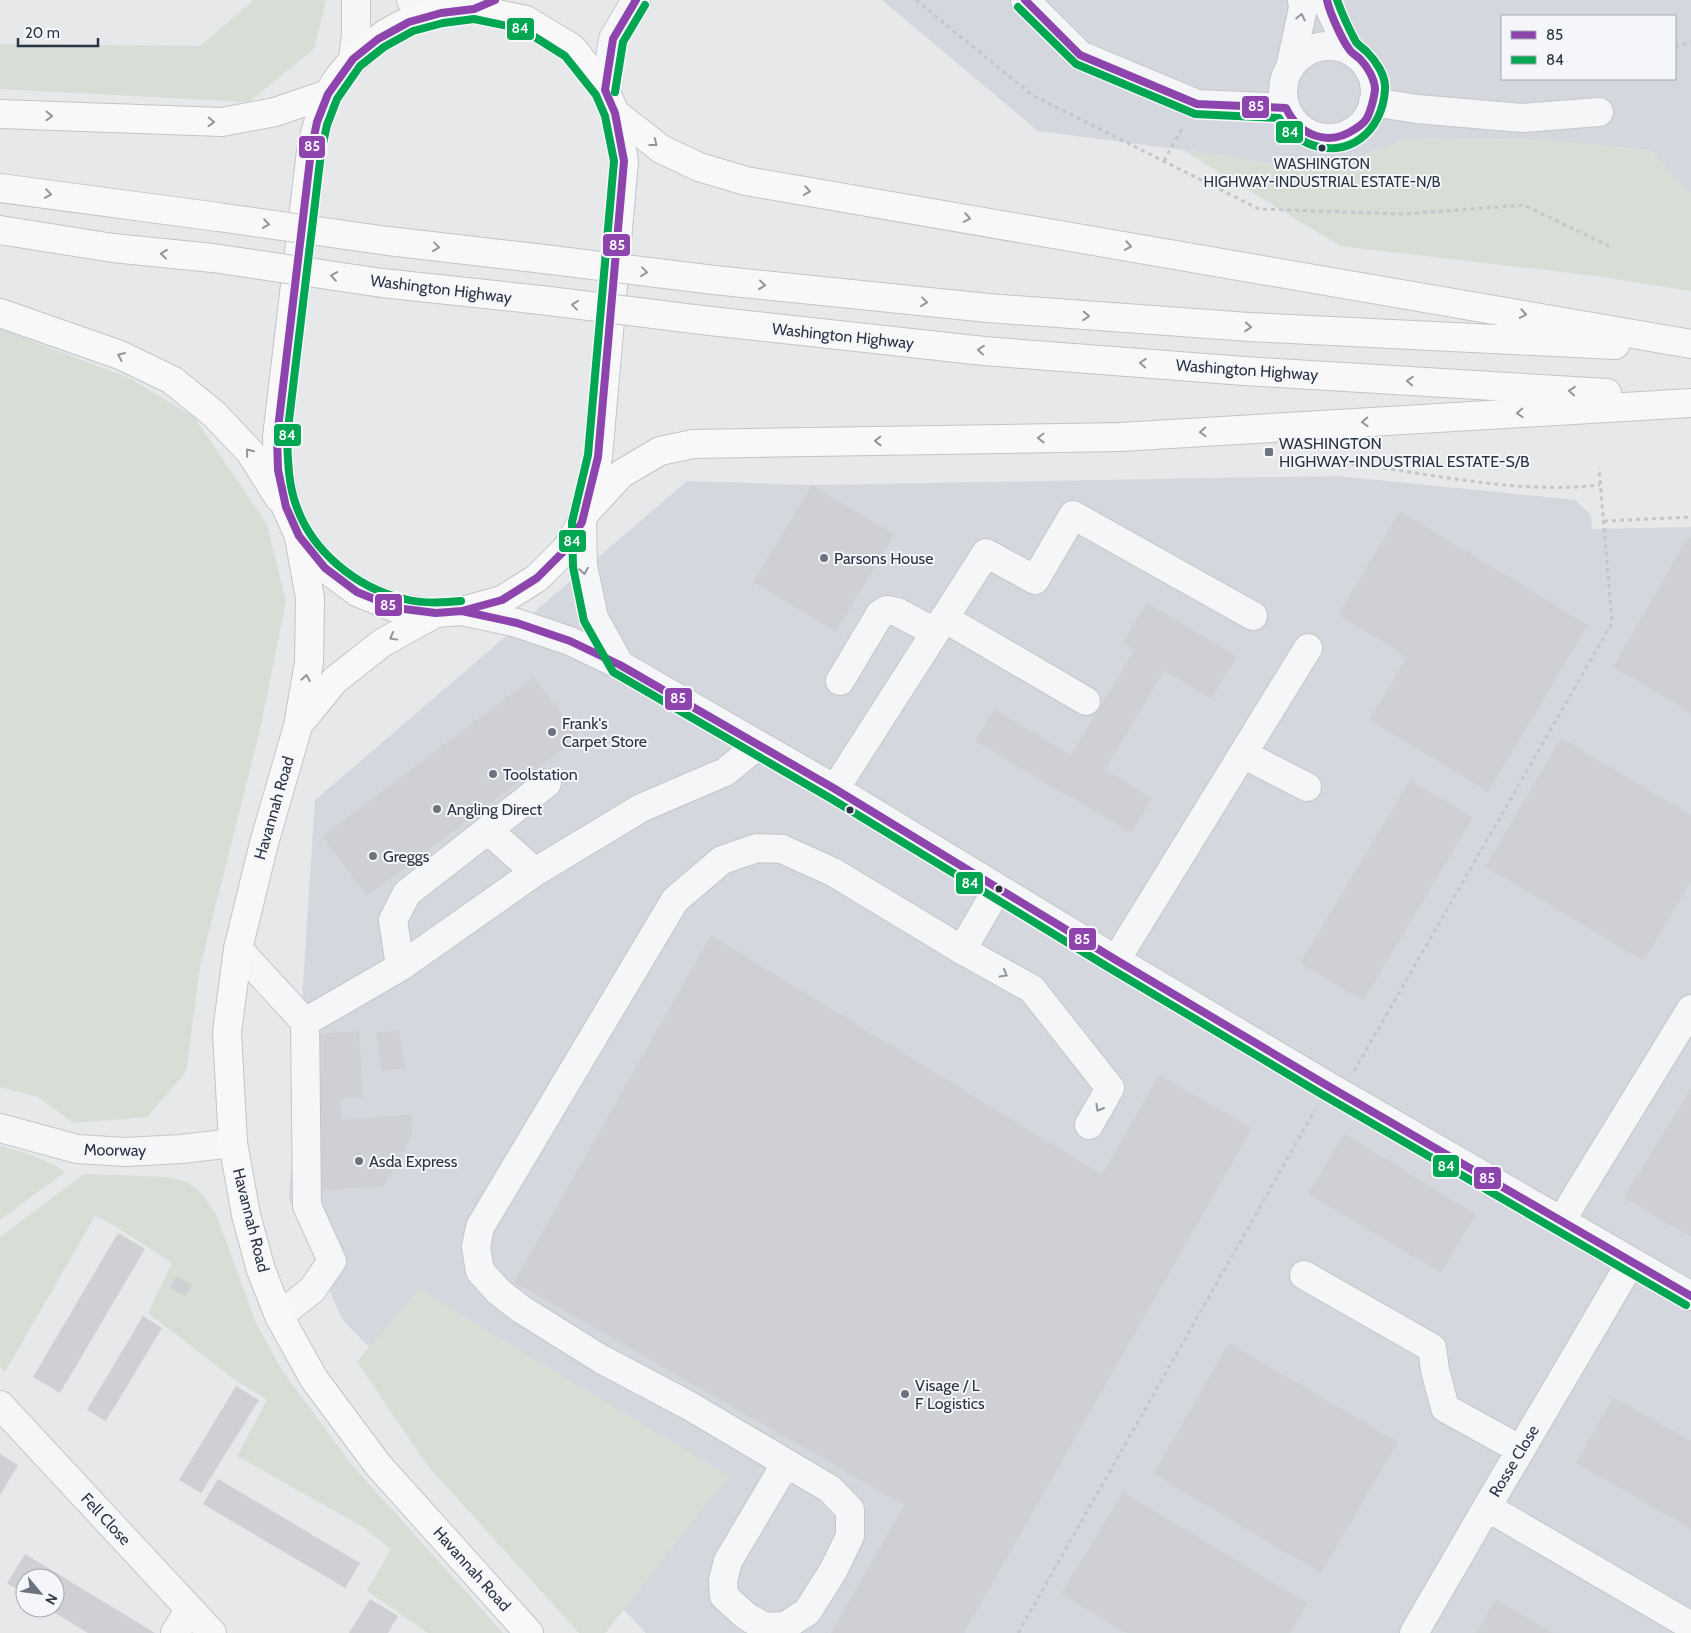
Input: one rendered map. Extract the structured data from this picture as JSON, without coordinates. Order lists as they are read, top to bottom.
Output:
{
  "streets": {
    "main road": ["Washington Highway", "Havannah Road"],
    "street": ["Moorway", "Rosse Close", "Fell Close"]
  },
  "crossings": [
    ["Havannah Road", "Moorway"]
  ],
  "places": {
    "other": [
      "WASHINGTON HIGHWAY-INDUSTRIAL ESTATE-N/B",
      "Parsons House",
      "Frank's Carpet Store",
      "Toolstation",
      "Angling Direct",
      "Greggs",
      "Asda Express",
      "Visage / L F Logistics"
    ],
    "transit": ["WASHINGTON HIGHWAY-INDUSTRIAL ESTATE-S/B"]
  },
  "lines": ["transit line 85", "transit line 84"],
  "legend": ["85", "84"],
  "scale_bar": "20 m",
  "north": "bottom right"
}
